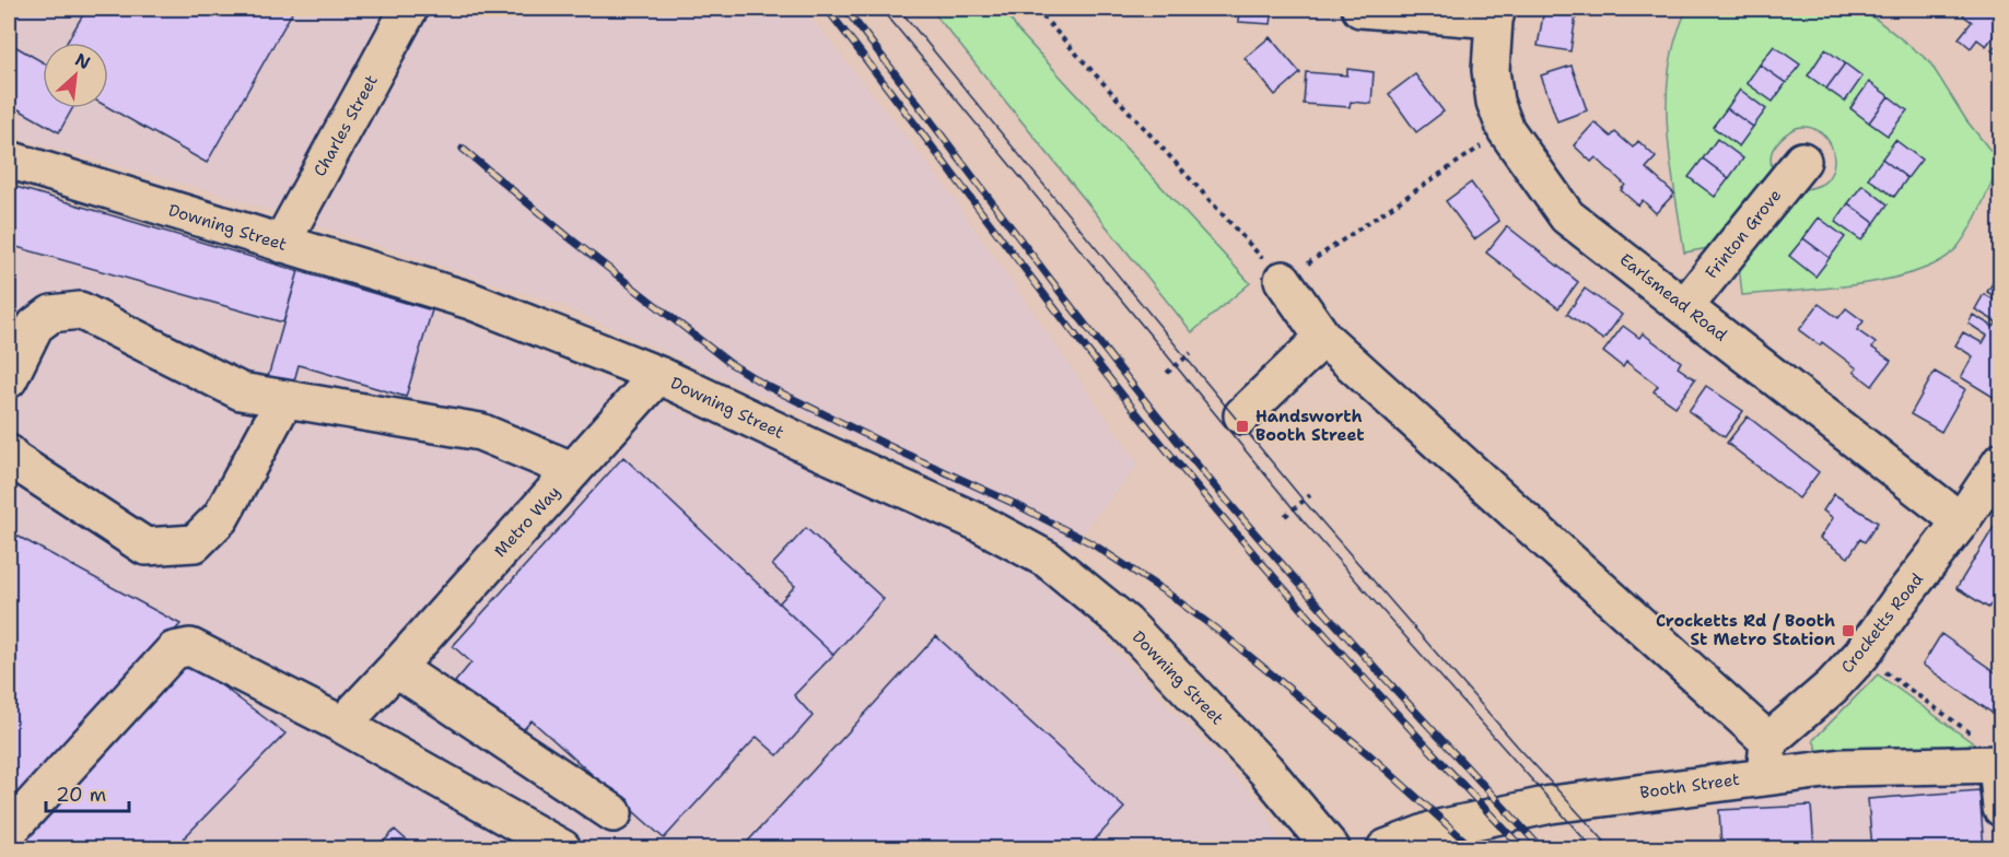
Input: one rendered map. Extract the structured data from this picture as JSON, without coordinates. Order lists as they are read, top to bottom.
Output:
{
  "streets": {
    "street": [
      "Charles Street",
      "Downing Street",
      "Frinton Grove",
      "Earlsmead Road",
      "Metro Way",
      "Crocketts Road",
      "Booth Street"
    ]
  },
  "crossings": [
    ["Charles Street", "Downing Street"],
    ["Downing Street", "Metro Way"],
    ["Frinton Grove", "Earlsmead Road"],
    ["Earlsmead Road", "Crocketts Road"],
    ["Crocketts Road", "Booth Street"]
  ],
  "places": {
    "transit": ["Handsworth Booth Street", "Crocketts Rd / Booth St Metro Station"]
  },
  "scale_bar": "20 m",
  "north": "top right"
}
